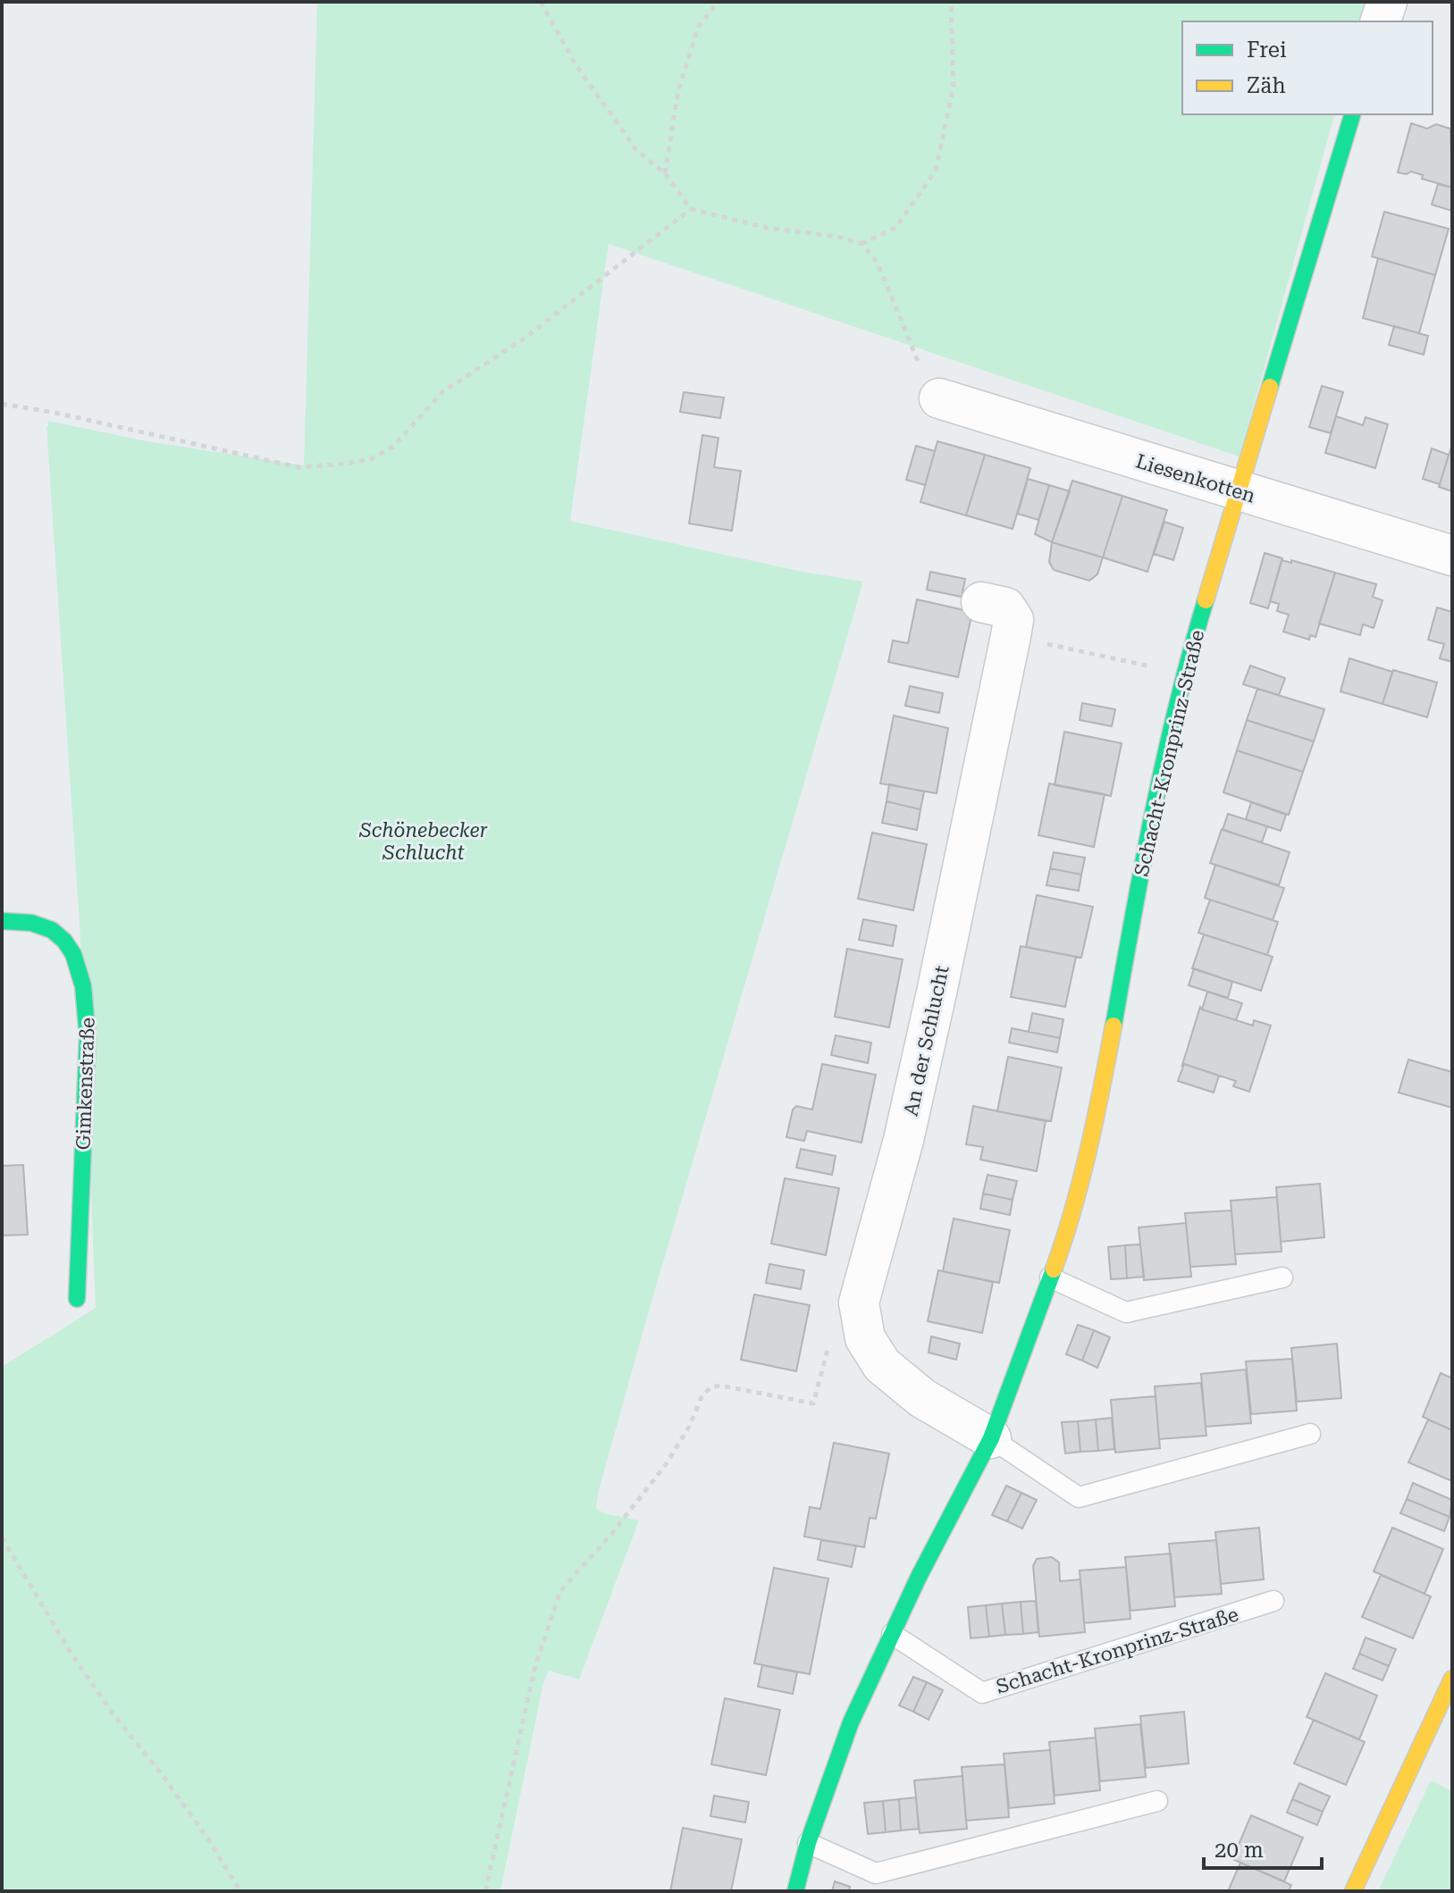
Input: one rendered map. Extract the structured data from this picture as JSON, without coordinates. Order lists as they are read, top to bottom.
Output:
{
  "streets": {
    "street": [
      "Liesenkotten",
      "Schacht-Kronprinz-Straße",
      "An der Schlucht",
      "Gimkenstraße"
    ]
  },
  "crossings": [
    ["Liesenkotten", "Schacht-Kronprinz-Straße"],
    ["Schacht-Kronprinz-Straße", "An der Schlucht"]
  ],
  "parks": ["Schönebecker Schlucht"],
  "legend": ["Frei", "Zäh"],
  "scale_bar": "20 m"
}
